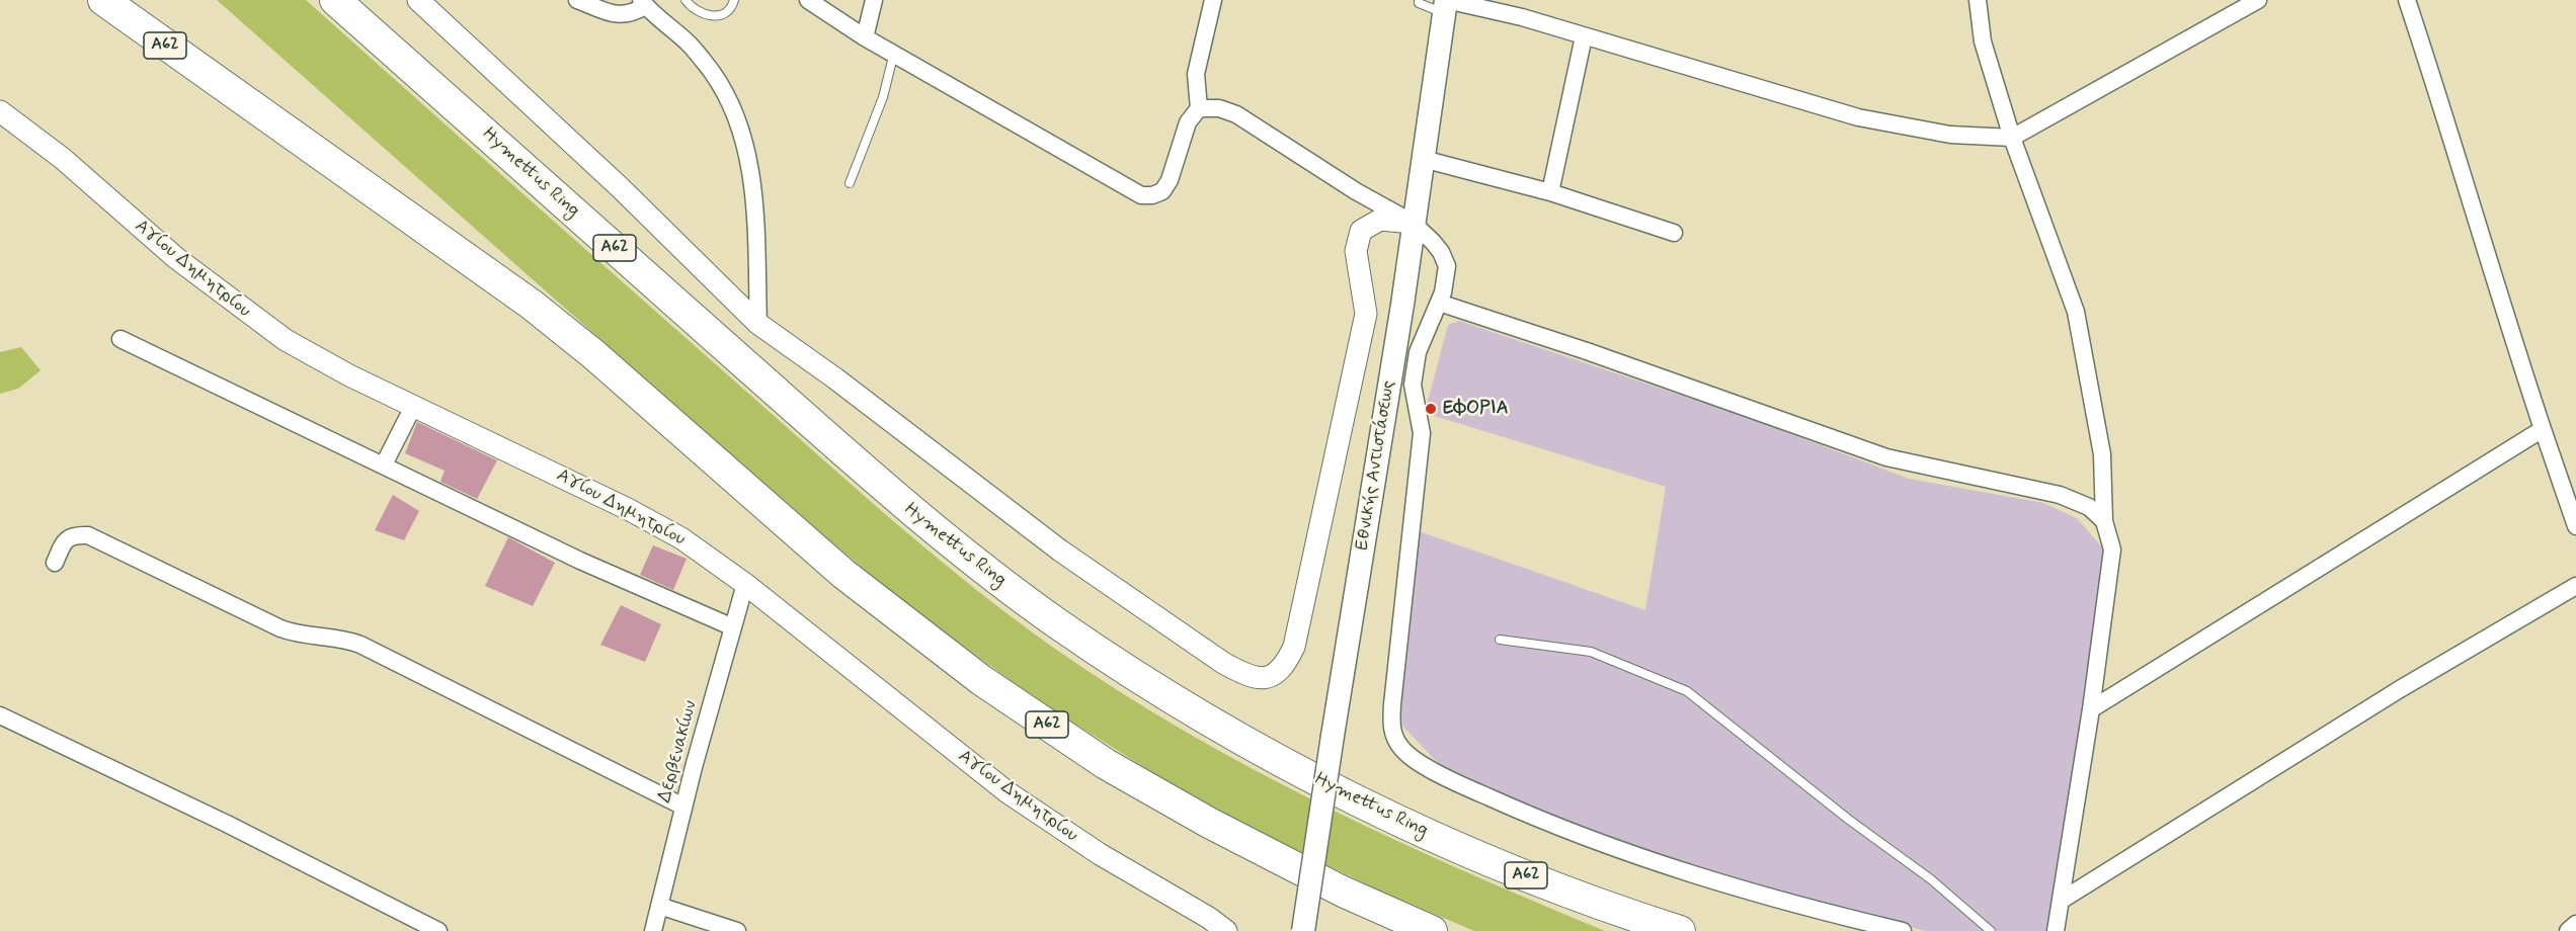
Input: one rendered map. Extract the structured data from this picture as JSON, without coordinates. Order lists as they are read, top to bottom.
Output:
{
  "streets": {
    "highway": ["Α62", "Hymettus Ring"],
    "main road": ["Εθνικής Αντιστάσεως"],
    "street": ["Αγίου Δημητρίου", "Δερβενακίων"]
  },
  "crossings": [
    ["Αγίου Δημητρίου", "Δερβενακίων"]
  ],
  "places": ["ΕΦΟΡΙΑ"]
}
